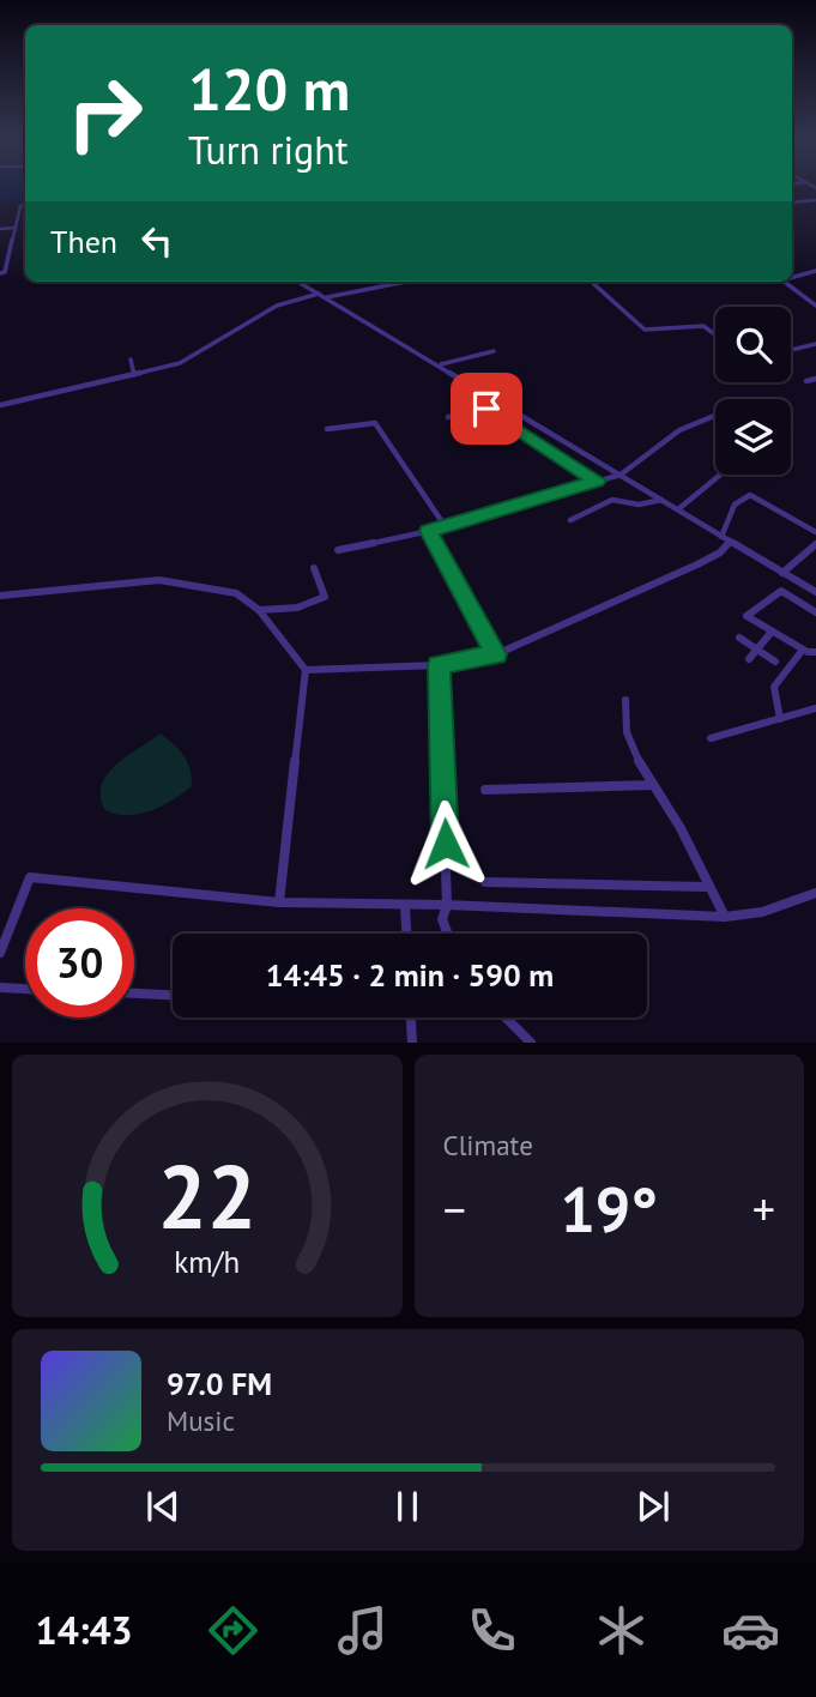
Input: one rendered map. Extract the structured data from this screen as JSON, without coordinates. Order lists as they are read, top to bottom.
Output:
{
  "page": {
    "turn": ["120 m", "Turn right"],
    "then": "Then",
    "limit": "30",
    "trip": "14:45 · 2 min · 590 m",
    "tile": "Climate",
    "heat": ["−", "19°", "+"],
    "song": ["97.0 FM", "Music"],
    "tabs": "14:43",
    "gauge": ["22", "km/h"]
  }
}
